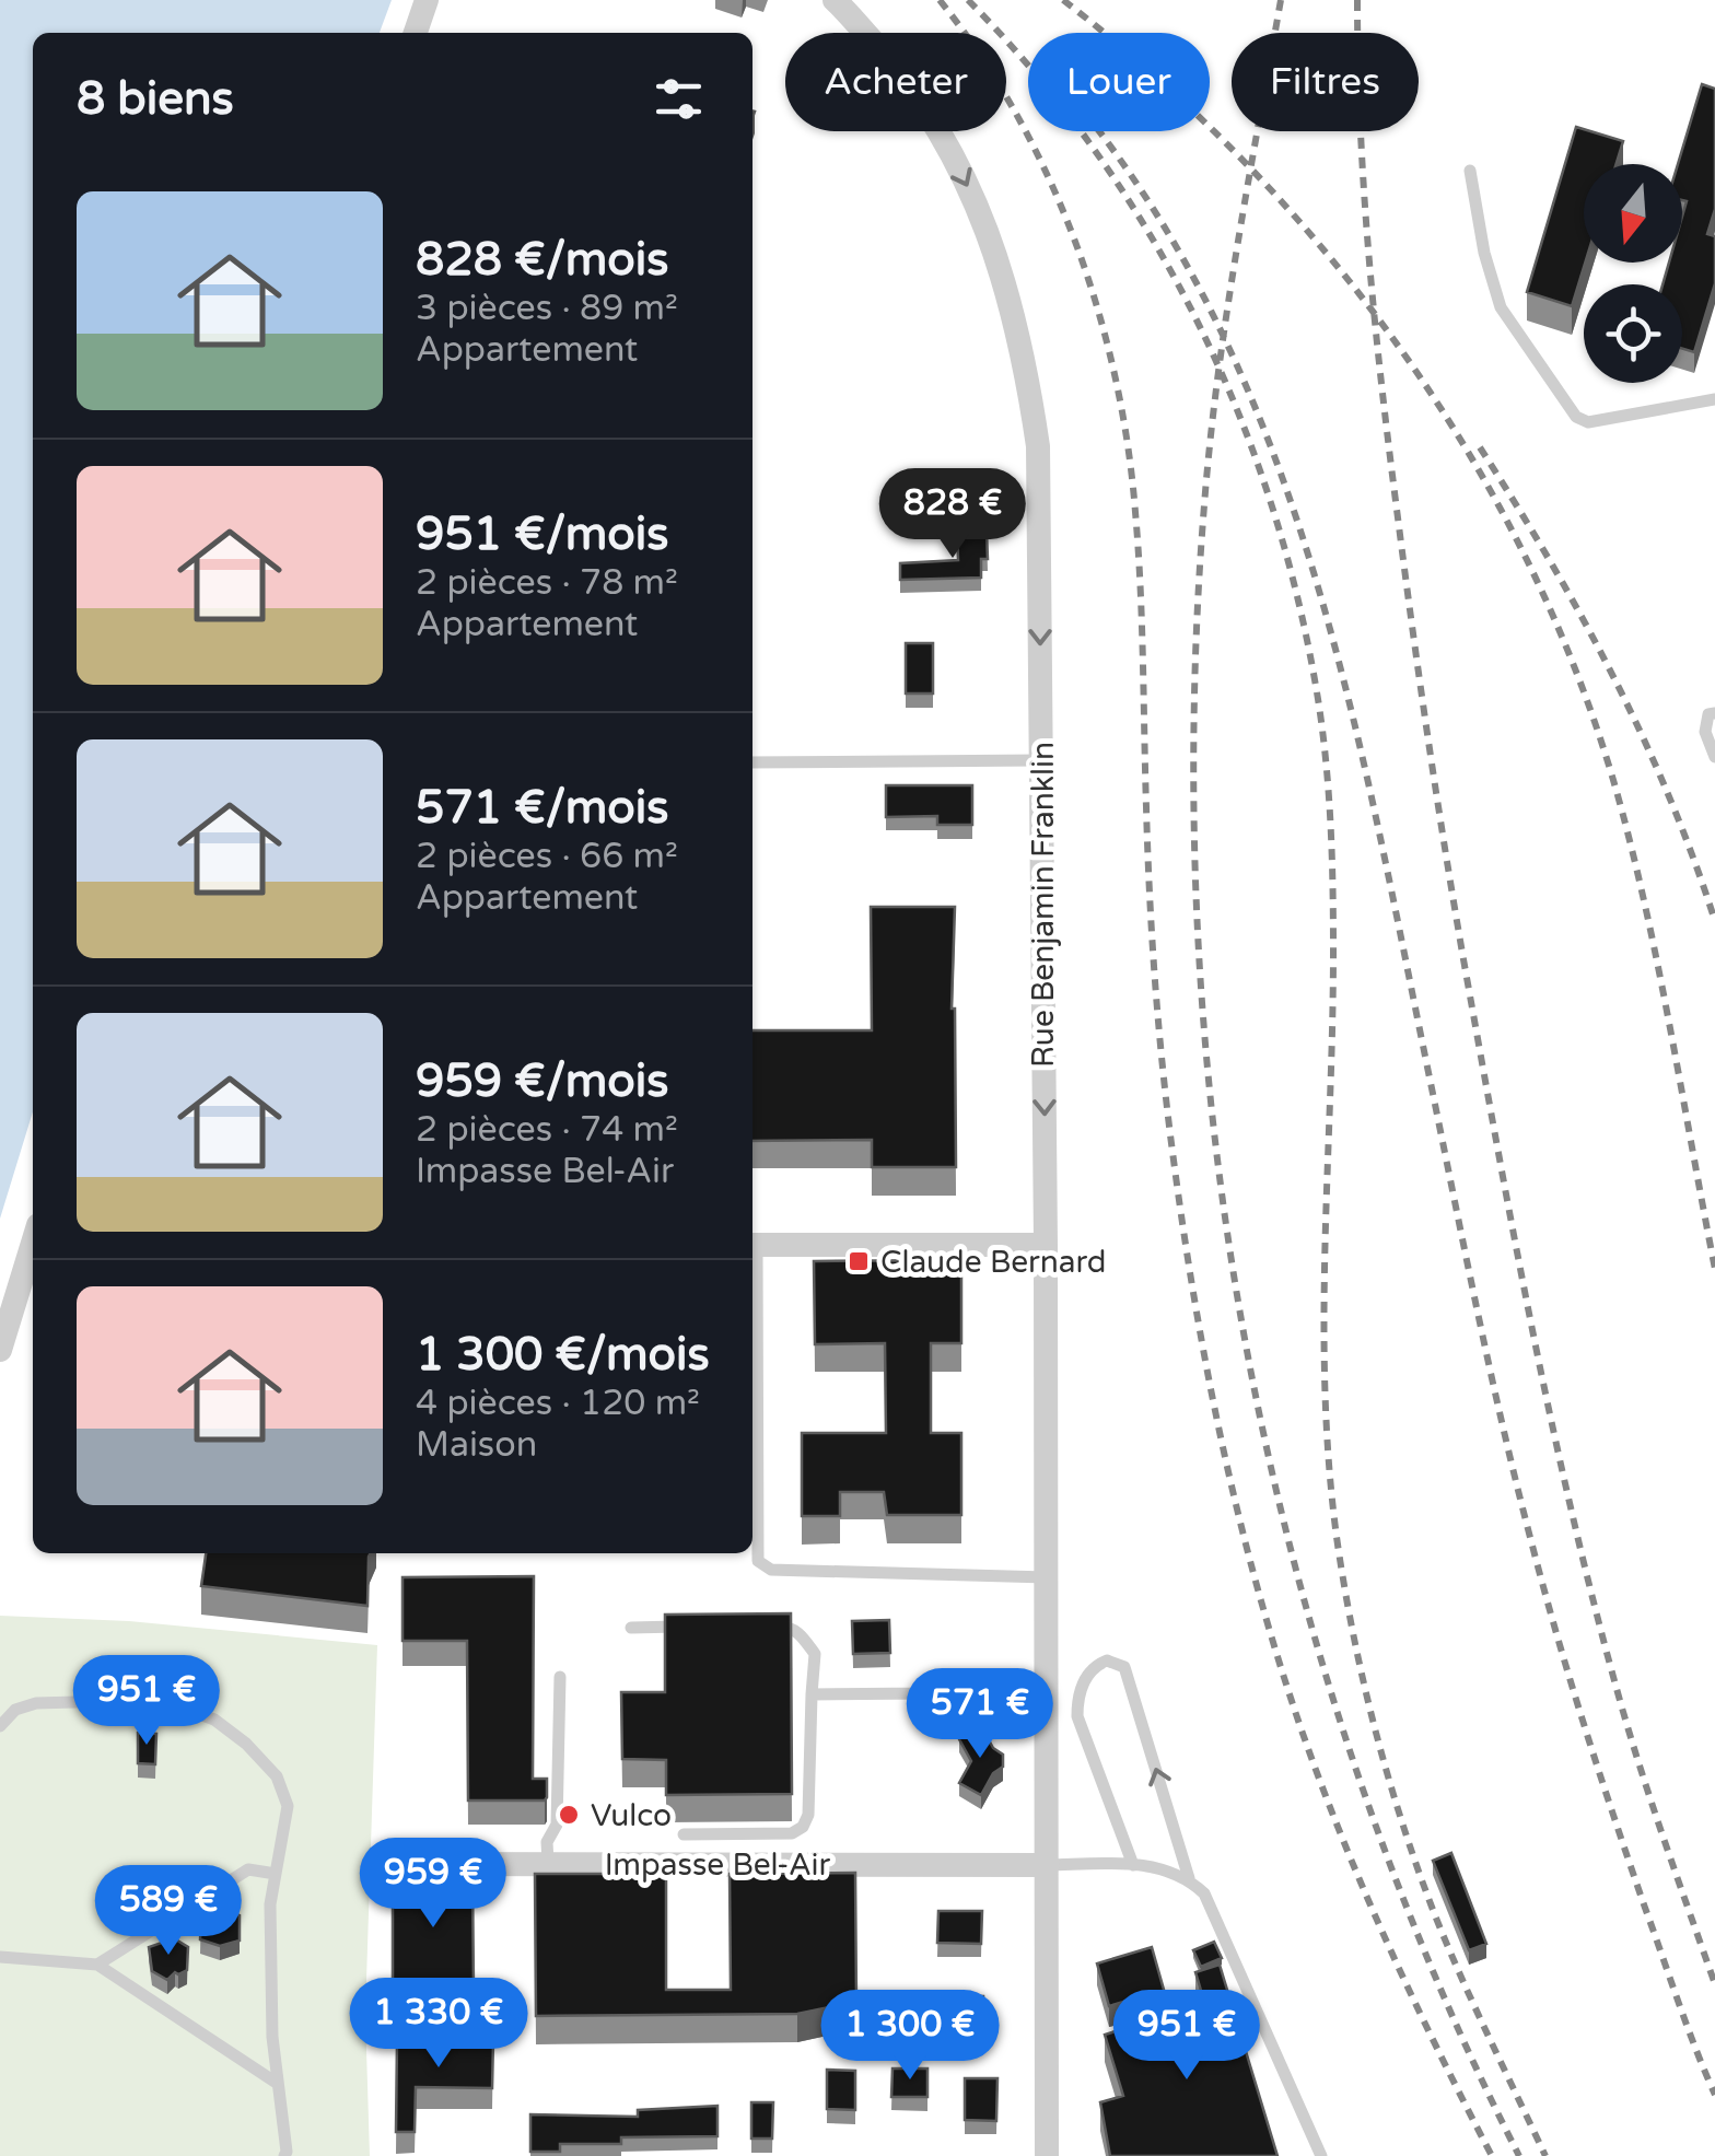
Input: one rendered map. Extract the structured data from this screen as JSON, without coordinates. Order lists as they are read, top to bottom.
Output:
{
  "streets": {
    "street": ["Rue Benjamin Franklin", "Impasse Bel-Air"]
  },
  "crossings": [
    ["Rue Benjamin Franklin", "Impasse Bel-Air"]
  ],
  "one_way": ["Rue Benjamin Franklin"],
  "places": {
    "transit": ["Claude Bernard"],
    "other": ["Vulco"]
  },
  "north": "bottom",
  "page": {
    "chip": ["Acheter", "Louer", "Filtres"],
    "heading": "8 biens",
    "list": [
      {
        "name": "828 €/mois",
        "note": "3 pièces · 89 m² · Appartement"
      },
      {
        "name": "951 €/mois",
        "note": "2 pièces · 78 m² · Appartement"
      },
      {
        "name": "571 €/mois",
        "note": "2 pièces · 66 m² · Appartement"
      },
      {
        "name": "959 €/mois",
        "note": "2 pièces · 74 m² · Impasse Bel-Air"
      },
      {
        "name": "1 300 €/mois",
        "note": "4 pièces · 120 m² · Maison"
      }
    ],
    "price": [
      "828 €",
      "951 €",
      "571 €",
      "959 €",
      "589 €",
      "1 330 €",
      "1 300 €",
      "951 €"
    ]
  }
}
